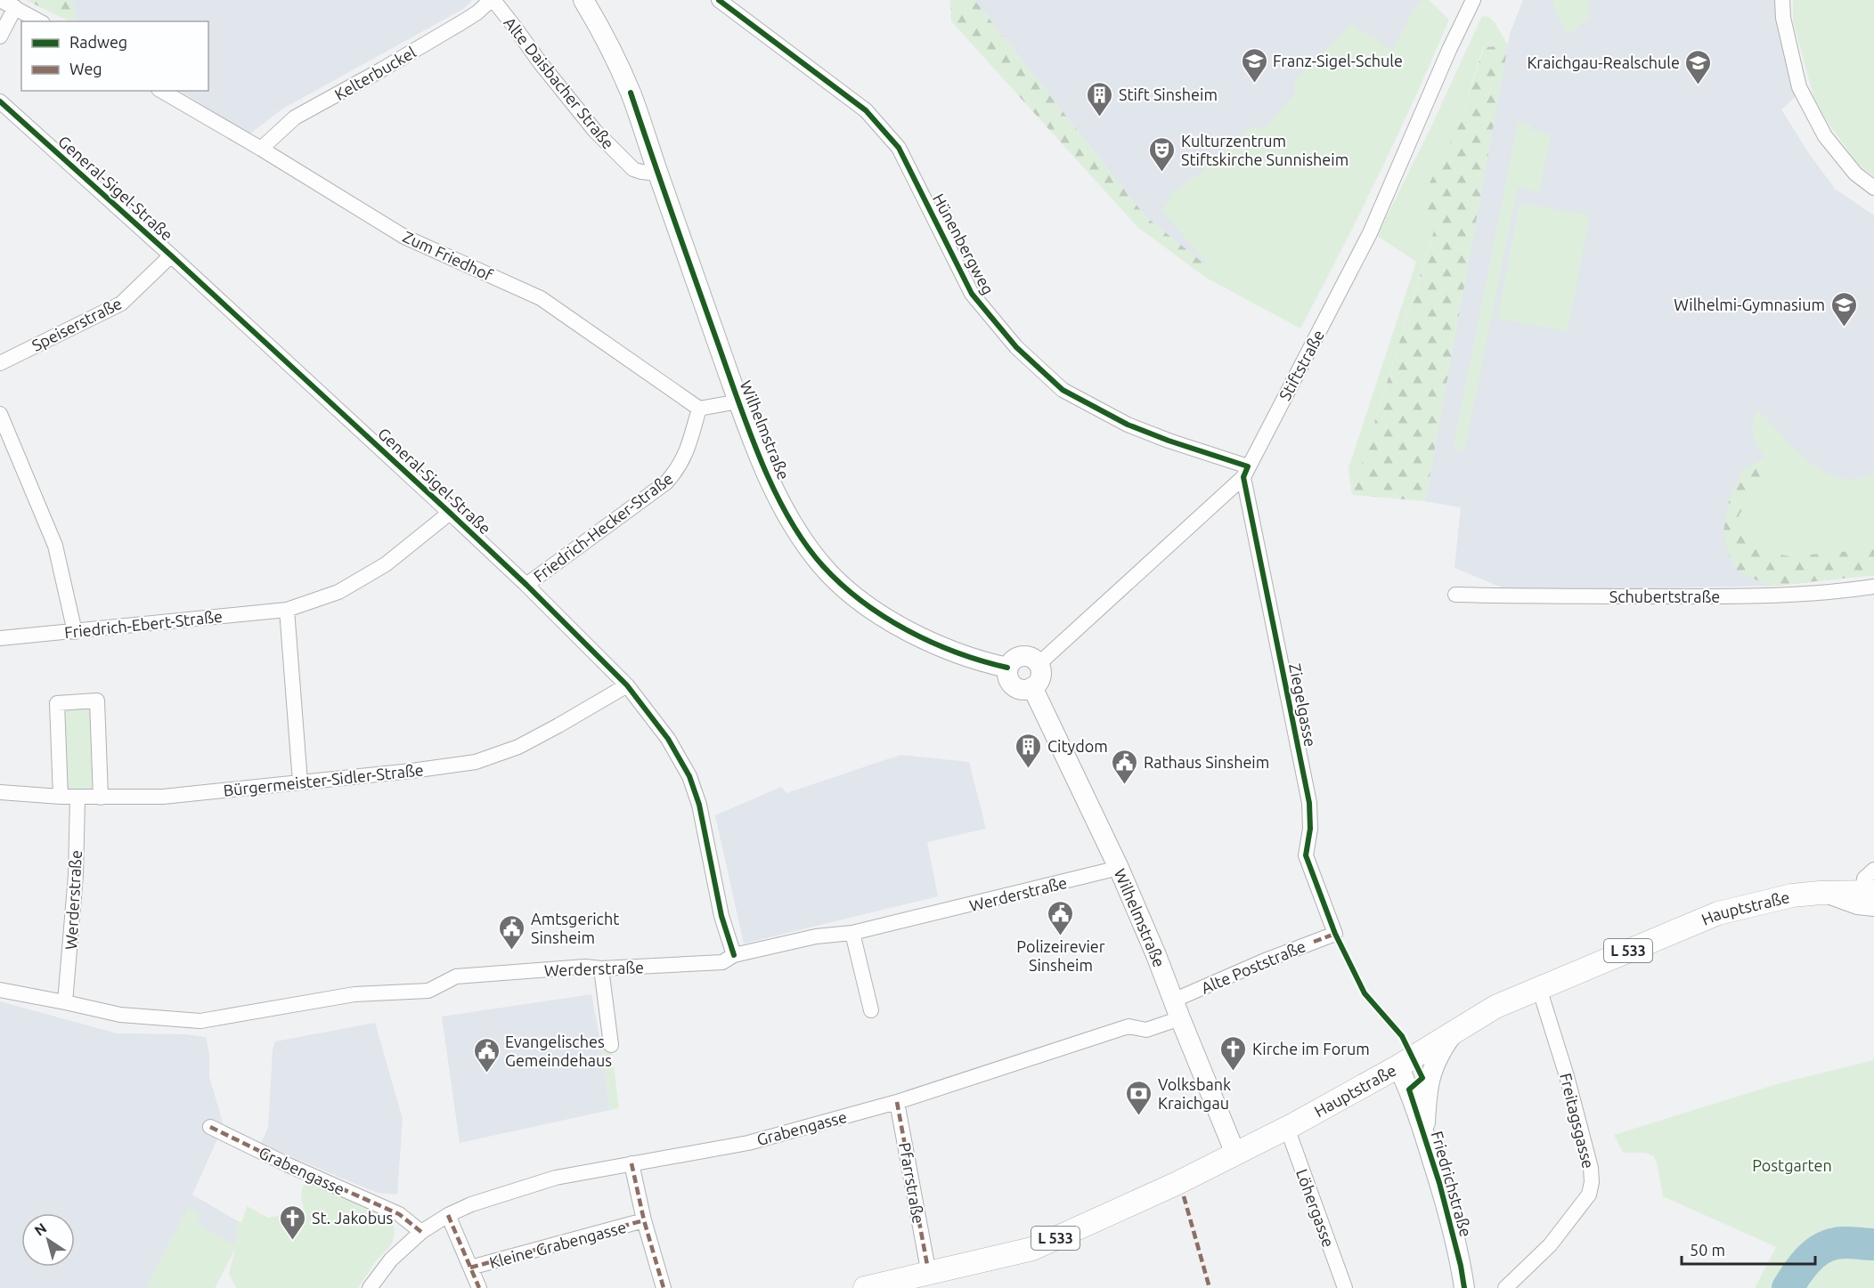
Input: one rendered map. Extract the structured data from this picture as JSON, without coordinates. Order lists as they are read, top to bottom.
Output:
{
  "streets": {
    "main road": [
      "Wilhelmstraße",
      "Hauptstraße",
      "L 533",
      "Friedrichstraße"
    ],
    "street": [
      "Kelterbuckel",
      "Alte Daisbacher Straße",
      "General-Sigel-Straße",
      "Hünenbergweg",
      "Zum Friedhof",
      "Speiserstraße",
      "Stiftstraße",
      "Friedrich-Hecker-Straße",
      "Schubertstraße",
      "Friedrich-Ebert-Straße",
      "Ziegelgasse",
      "Bürgermeister-Sidler-Straße",
      "Werderstraße",
      "Alte Poststraße",
      "Freitagsgasse",
      "Grabengasse",
      "Pfarrstraße",
      "Löhergasse",
      "Kleine Grabengasse"
    ]
  },
  "crossings": [
    ["Kelterbuckel", "Alte Daisbacher Straße"],
    ["Kelterbuckel", "Zum Friedhof"],
    ["Alte Daisbacher Straße", "Wilhelmstraße"],
    ["General-Sigel-Straße", "Speiserstraße"],
    ["General-Sigel-Straße", "Friedrich-Hecker-Straße"],
    ["General-Sigel-Straße", "Friedrich-Ebert-Straße"],
    ["General-Sigel-Straße", "Bürgermeister-Sidler-Straße"],
    ["General-Sigel-Straße", "Werderstraße"],
    ["Hünenbergweg", "Stiftstraße"],
    ["Hünenbergweg", "Ziegelgasse"],
    ["Zum Friedhof", "Friedrich-Hecker-Straße"],
    ["Stiftstraße", "Wilhelmstraße"],
    ["Stiftstraße", "Ziegelgasse"],
    ["Wilhelmstraße", "Werderstraße"],
    ["Wilhelmstraße", "Hauptstraße"],
    ["Wilhelmstraße", "Alte Poststraße"],
    ["Wilhelmstraße", "Grabengasse"],
    ["Ziegelgasse", "Alte Poststraße"],
    ["Bürgermeister-Sidler-Straße", "Werderstraße"],
    ["Hauptstraße", "Freitagsgasse"],
    ["Hauptstraße", "Friedrichstraße"],
    ["Hauptstraße", "Löhergasse"],
    ["Alte Poststraße", "Grabengasse"],
    ["Grabengasse", "Pfarrstraße"]
  ],
  "parks": ["Postgarten"],
  "places": {
    "school or university": ["Franz-Sigel-Schule", "Kraichgau-Realschule", "Wilhelmi-Gymnasium"],
    "building": ["Stift Sinsheim", "Citydom"],
    "theatre": ["Kulturzentrum Stiftskirche Sunnisheim"],
    "public building": [
      "Rathaus Sinsheim",
      "Polizeirevier Sinsheim",
      "Amtsgericht Sinsheim",
      "Evangelisches Gemeindehaus"
    ],
    "church": ["Kirche im Forum", "St. Jakobus"],
    "bank": ["Volksbank Kraichgau"]
  },
  "legend": ["Radweg", "Weg"],
  "scale_bar": "50 m",
  "north": "top left"
}
